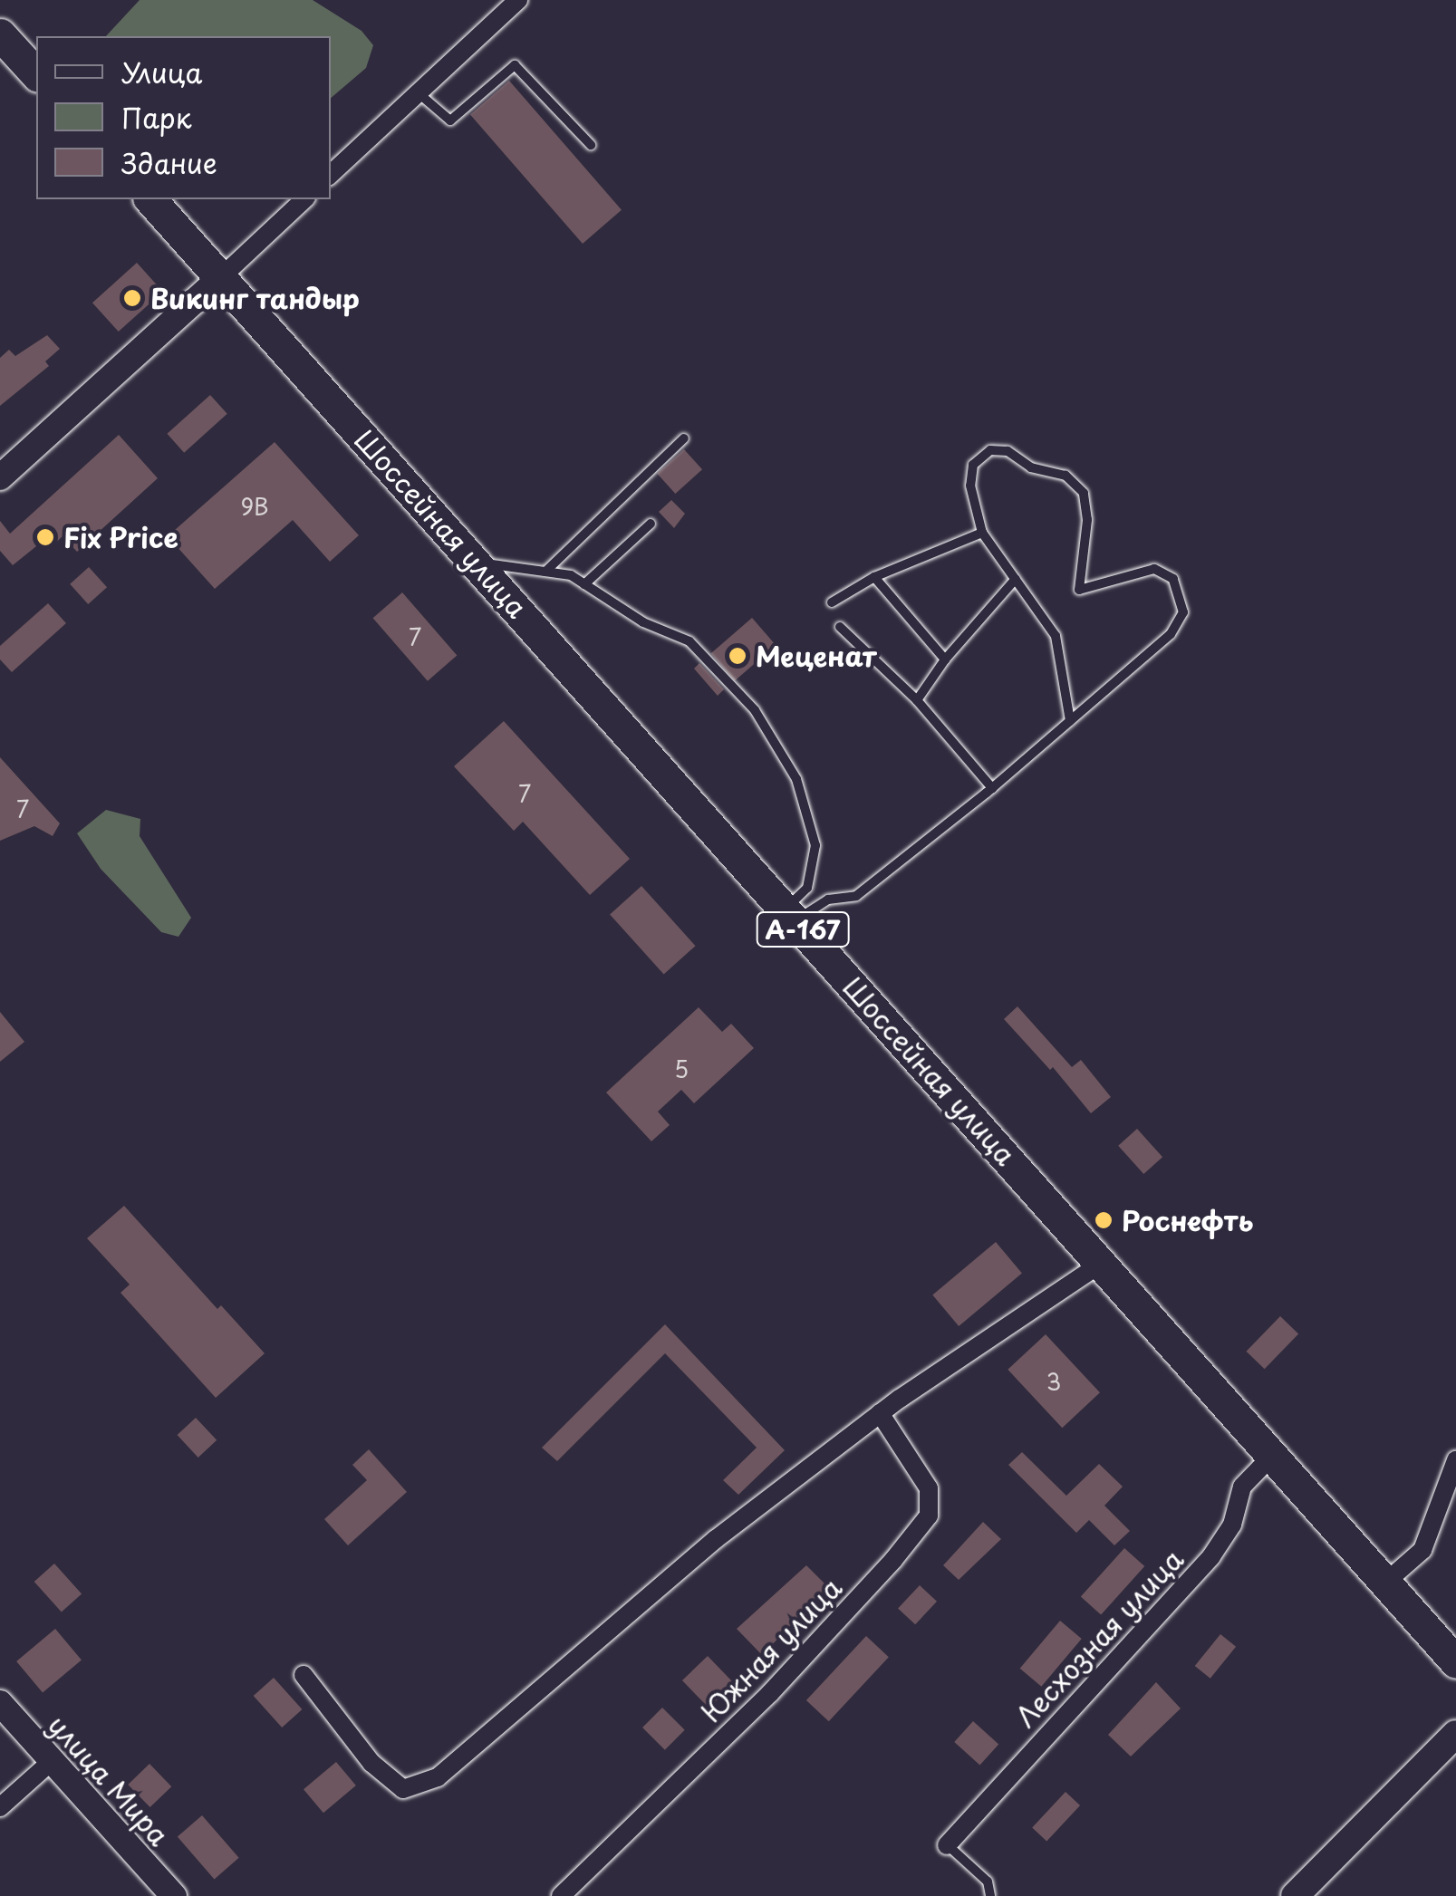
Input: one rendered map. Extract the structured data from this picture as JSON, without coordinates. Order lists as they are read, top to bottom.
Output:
{
  "streets": {
    "highway": ["Шоссейная улица", "А-167"],
    "street": ["Лесхозная улица", "Южная улица", "улица Мира"]
  },
  "crossings": [
    ["Шоссейная улица", "Лесхозная улица"]
  ],
  "places": [
    "Викинг тандыр",
    "Fix Price",
    "Меценат",
    "Роснефть"
  ],
  "house_numbers": [
    "9В",
    "7",
    "7",
    "7",
    "5",
    "3"
  ],
  "legend": ["Улица", "Парк", "Здание"]
}
